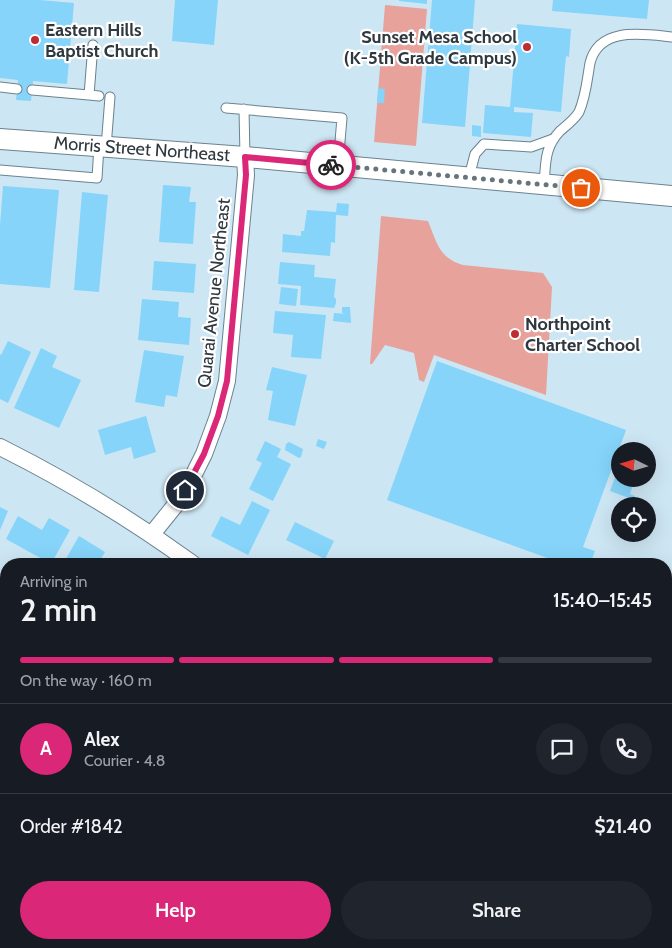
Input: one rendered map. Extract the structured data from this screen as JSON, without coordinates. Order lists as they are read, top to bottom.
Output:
{
  "streets": {
    "street": ["Morris Street Northeast", "Quarai Avenue Northeast"]
  },
  "crossings": [
    ["Morris Street Northeast", "Quarai Avenue Northeast"]
  ],
  "places": ["Eastern Hills Baptist Church", "Sunset Mesa School (K-5th Grade Campus)", "Northpoint Charter School"],
  "north": "left",
  "page": {
    "heading": ["2 min", "Arriving in", "15:40–15:45"],
    "panel": [
      "Alex",
      "Courier · 4.8",
      "Order #1842",
      "$21.40"
    ],
    "bar": "On the way · 160 m",
    "round": "A",
    "buttons": ["Help", "Share"]
  }
}
